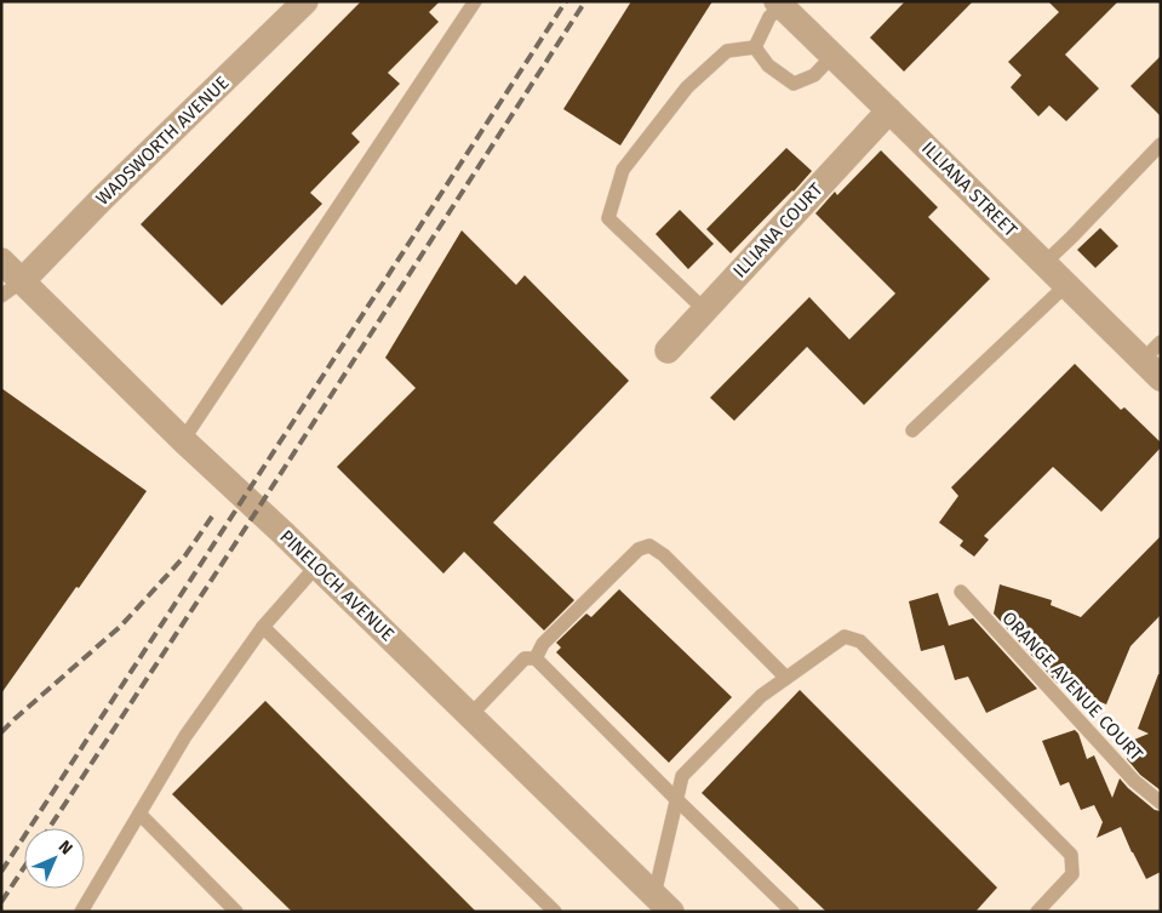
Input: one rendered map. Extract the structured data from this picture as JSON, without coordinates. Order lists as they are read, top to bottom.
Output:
{
  "streets": {
    "street": [
      "WADSWORTH AVENUE",
      "ILLIANA STREET",
      "ILLIANA COURT",
      "PINELOCH AVENUE"
    ],
    "lane": ["ORANGE AVENUE COURT"]
  },
  "crossings": [
    ["WADSWORTH AVENUE", "PINELOCH AVENUE"],
    ["ILLIANA STREET", "ILLIANA COURT"]
  ],
  "north": "top right"
}
